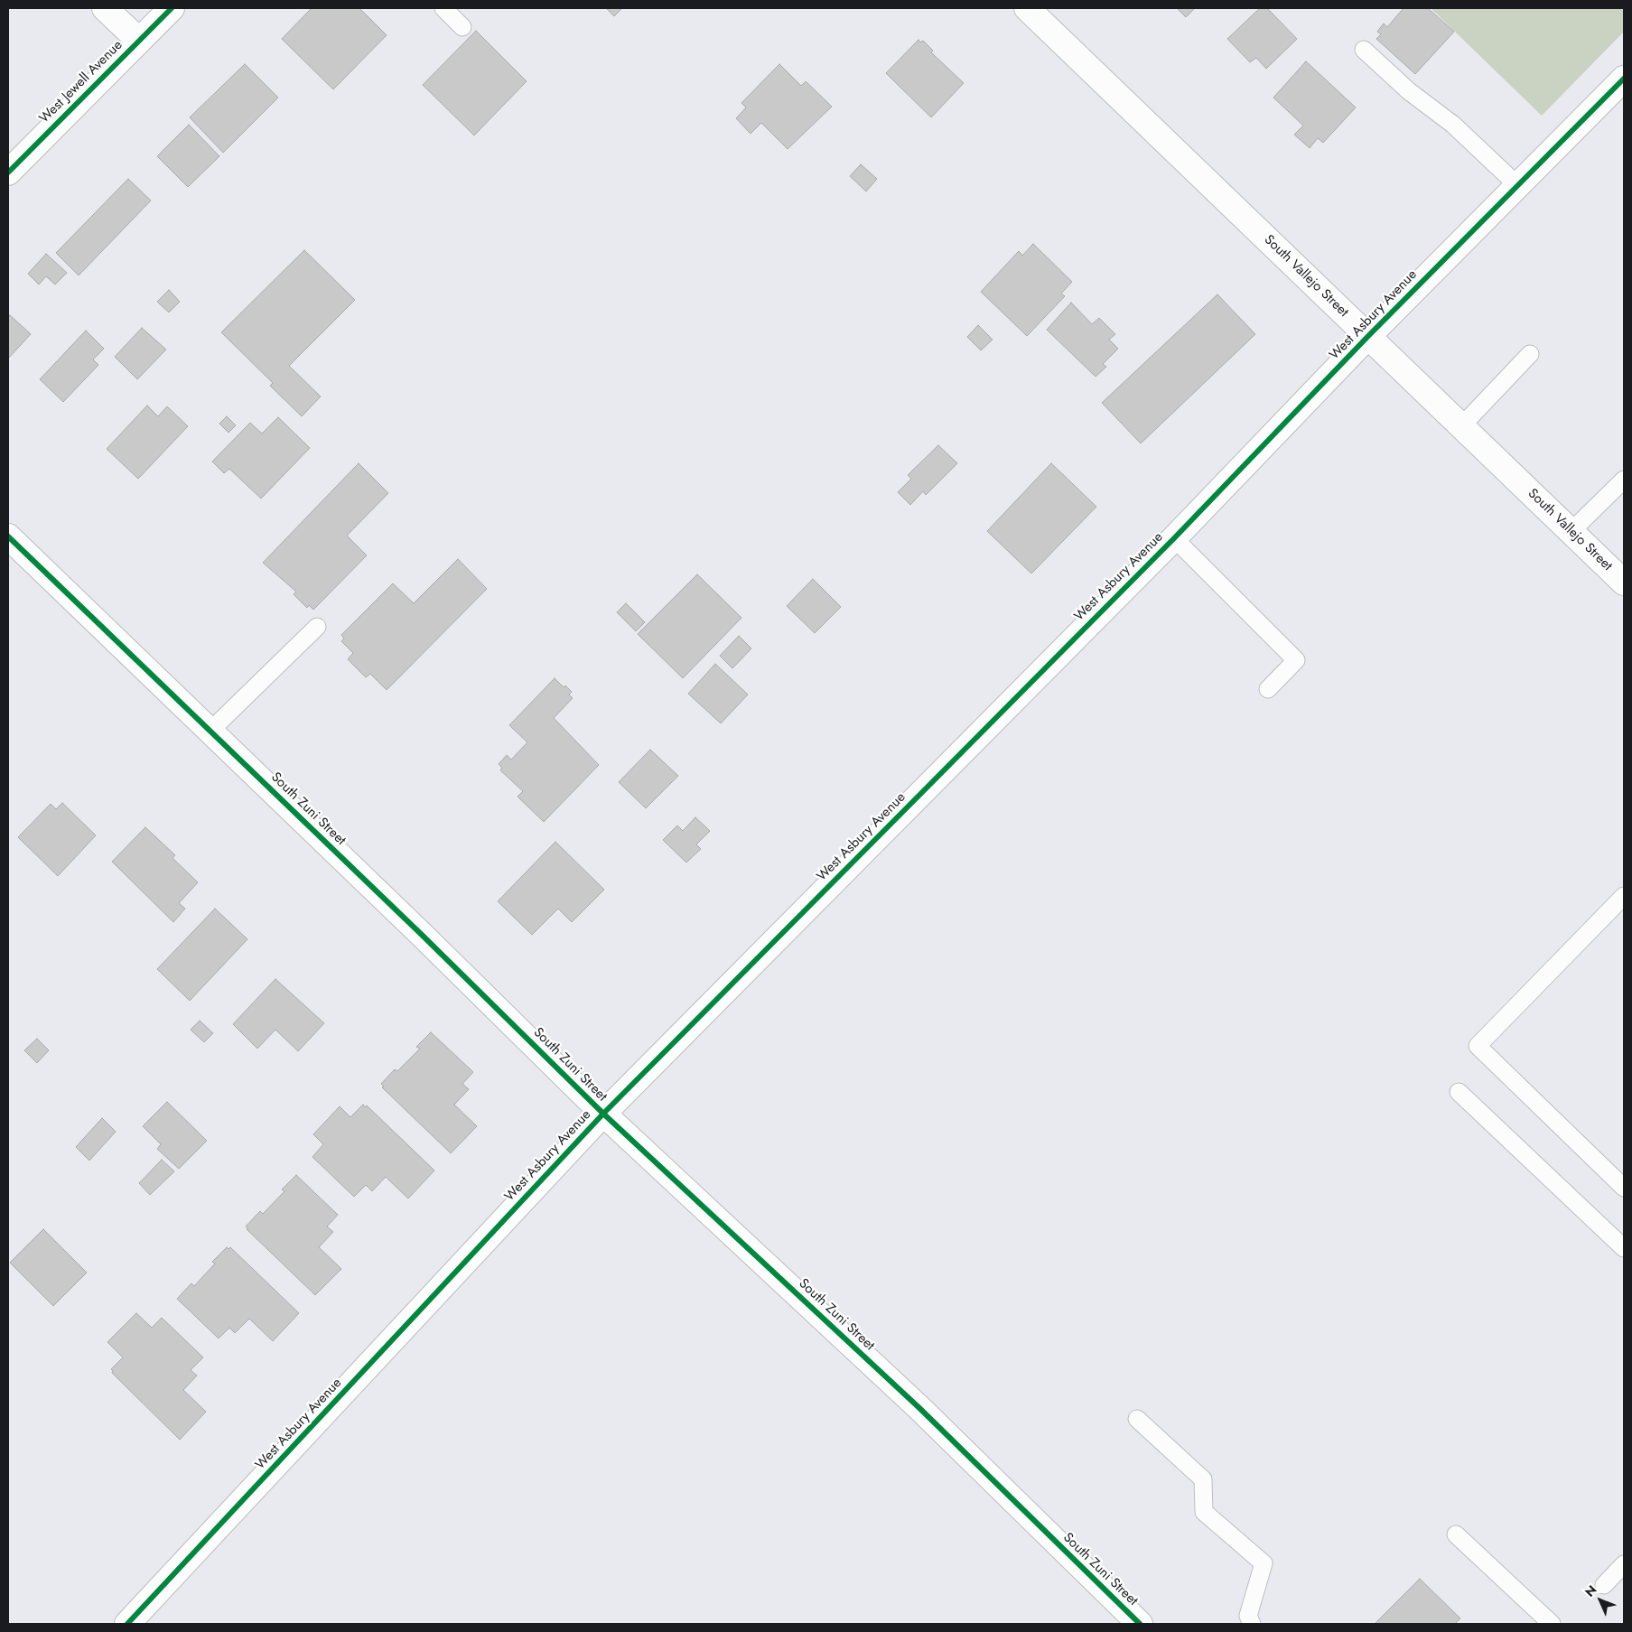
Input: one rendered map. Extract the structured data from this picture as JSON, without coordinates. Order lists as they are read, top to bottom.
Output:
{
  "streets": {
    "street": [
      "West Jewell Avenue",
      "South Vallejo Street",
      "West Asbury Avenue",
      "South Zuni Street"
    ]
  },
  "crossings": [
    ["South Vallejo Street", "West Asbury Avenue"],
    ["West Asbury Avenue", "South Zuni Street"]
  ],
  "north": "top left"
}
